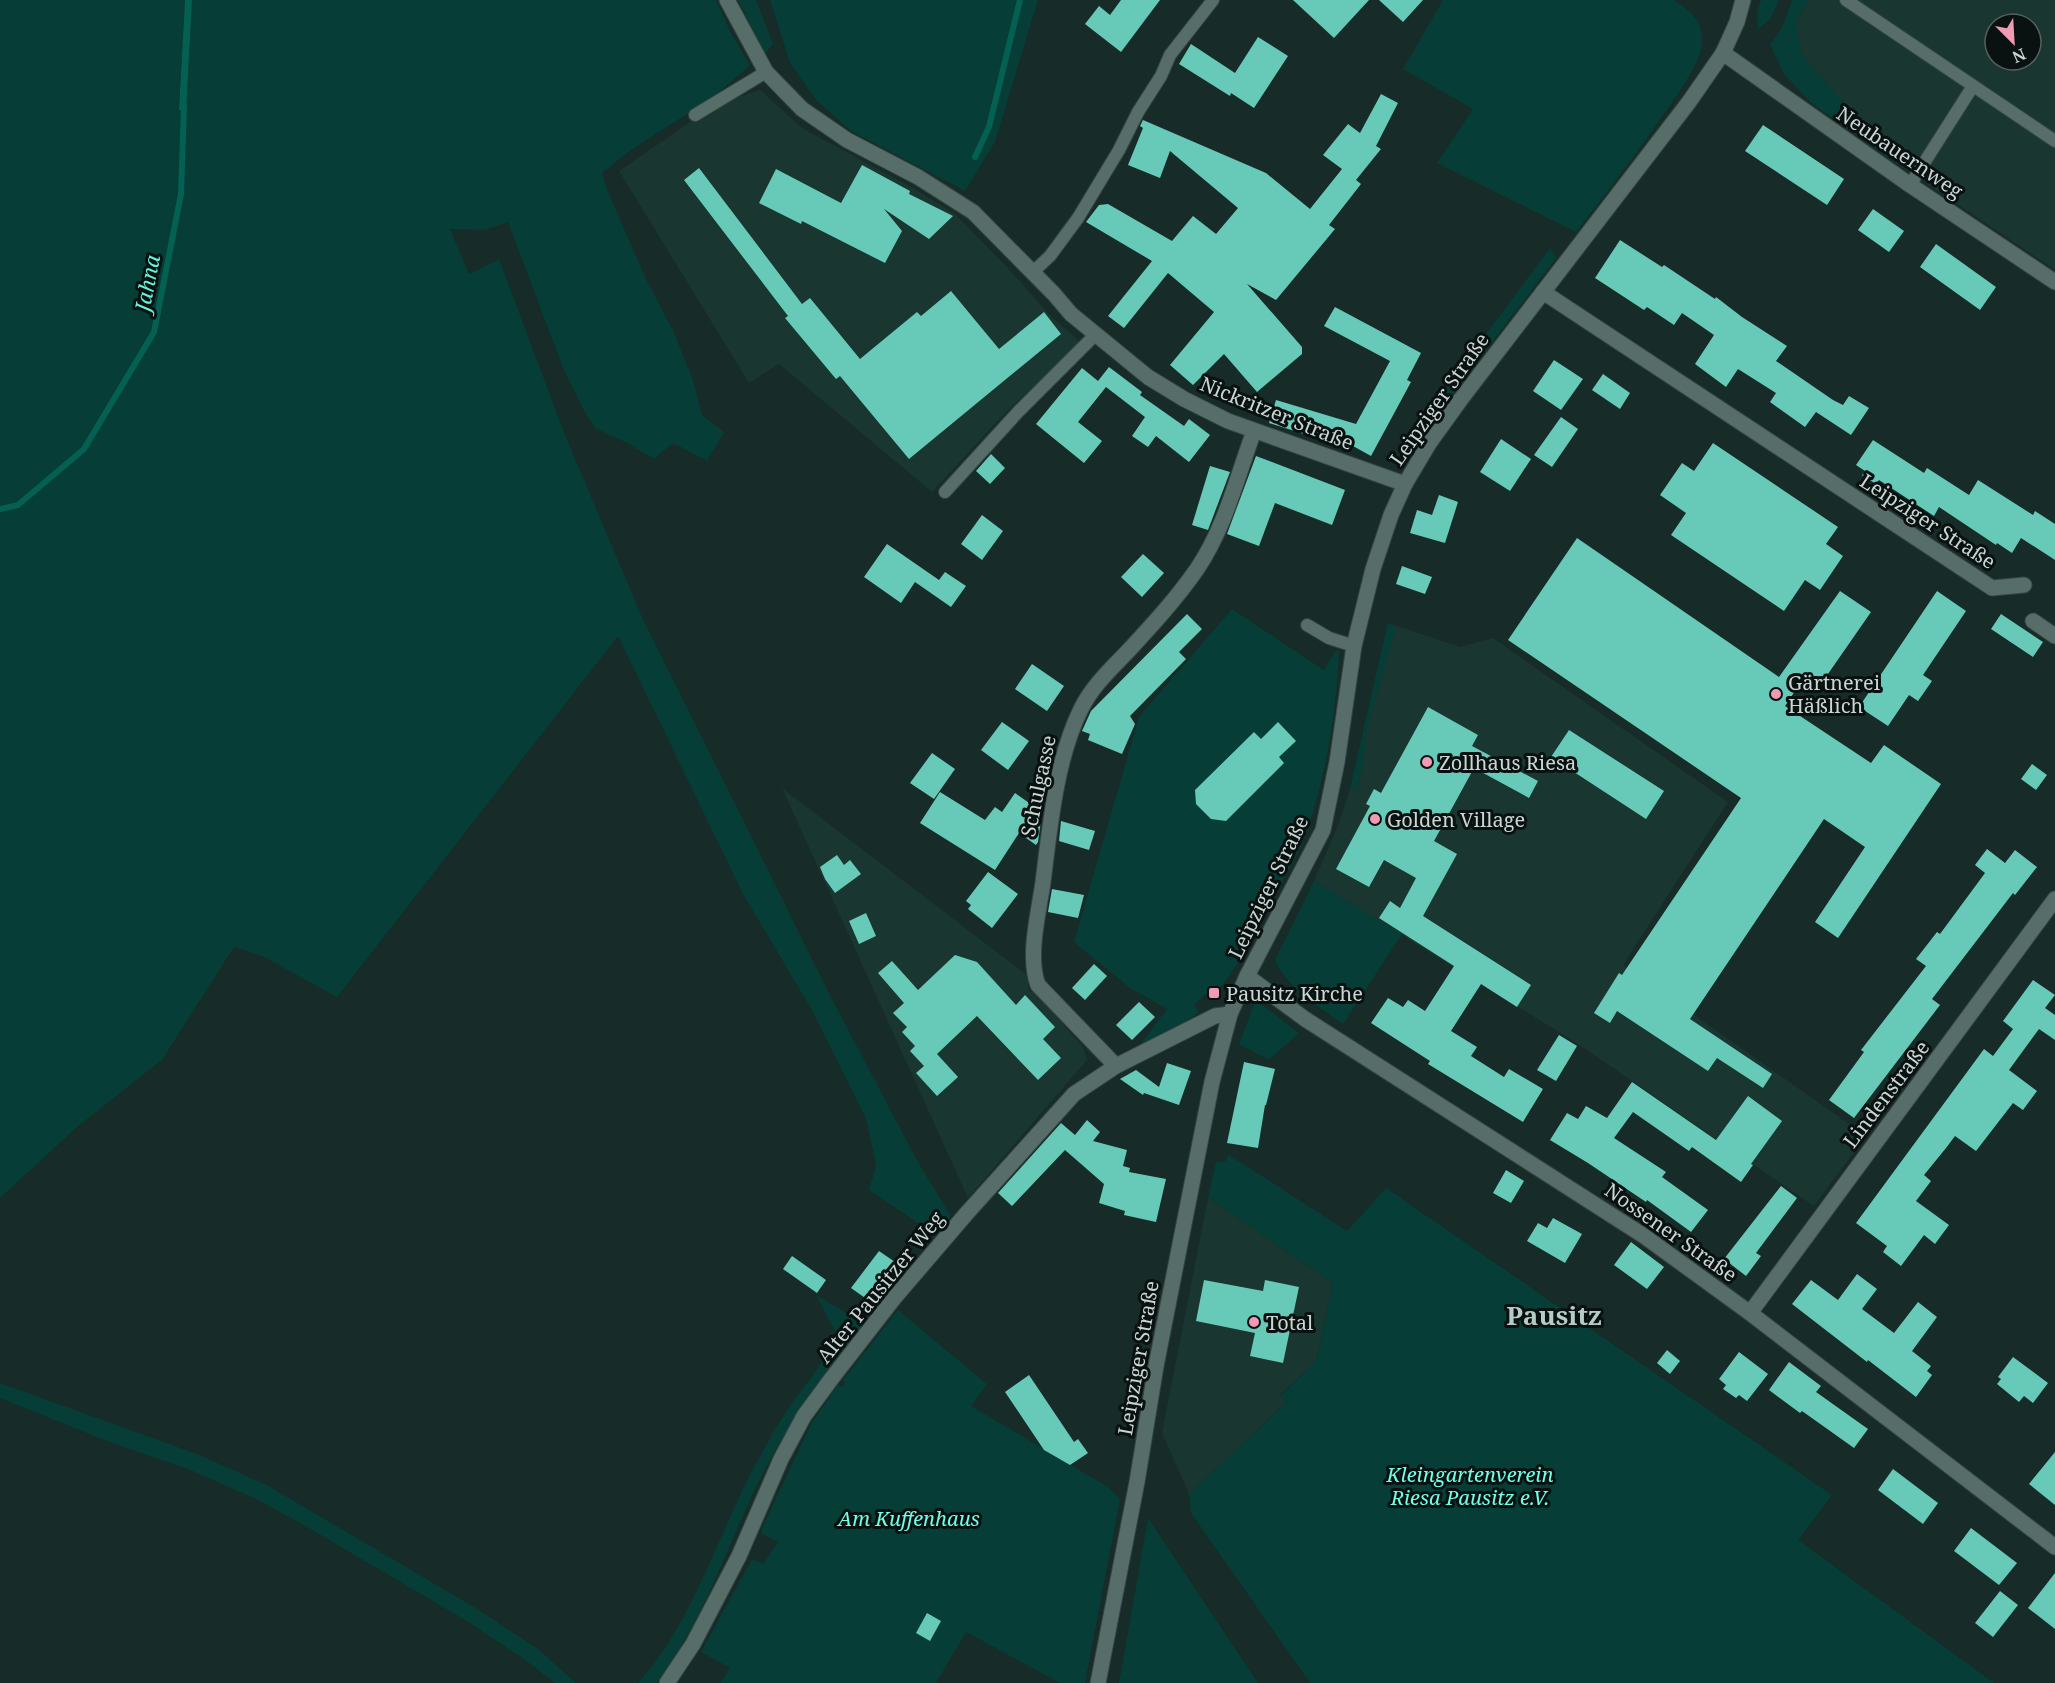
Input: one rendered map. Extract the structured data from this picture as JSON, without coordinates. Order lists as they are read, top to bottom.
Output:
{
  "streets": {
    "street": [
      "Neubauernweg",
      "Leipziger Straße",
      "Nickritzer Straße",
      "Schulgasse",
      "Lindenstraße",
      "Nossener Straße",
      "Alter Pausitzer Weg"
    ]
  },
  "crossings": [
    ["Neubauernweg", "Leipziger Straße"],
    ["Leipziger Straße", "Nickritzer Straße"],
    ["Leipziger Straße", "Nossener Straße"],
    ["Leipziger Straße", "Alter Pausitzer Weg"],
    ["Nickritzer Straße", "Schulgasse"],
    ["Schulgasse", "Alter Pausitzer Weg"],
    ["Lindenstraße", "Nossener Straße"]
  ],
  "districts": ["Pausitz"],
  "water": ["Jahna"],
  "parks": ["Kleingartenverein Riesa Pausitz e.V.", "Am Kuffenhaus"],
  "places": {
    "other": [
      "Gärtnerei Häßlich",
      "Zollhaus Riesa",
      "Golden Village",
      "Total"
    ],
    "transit": ["Pausitz Kirche"]
  },
  "north": "bottom right"
}
